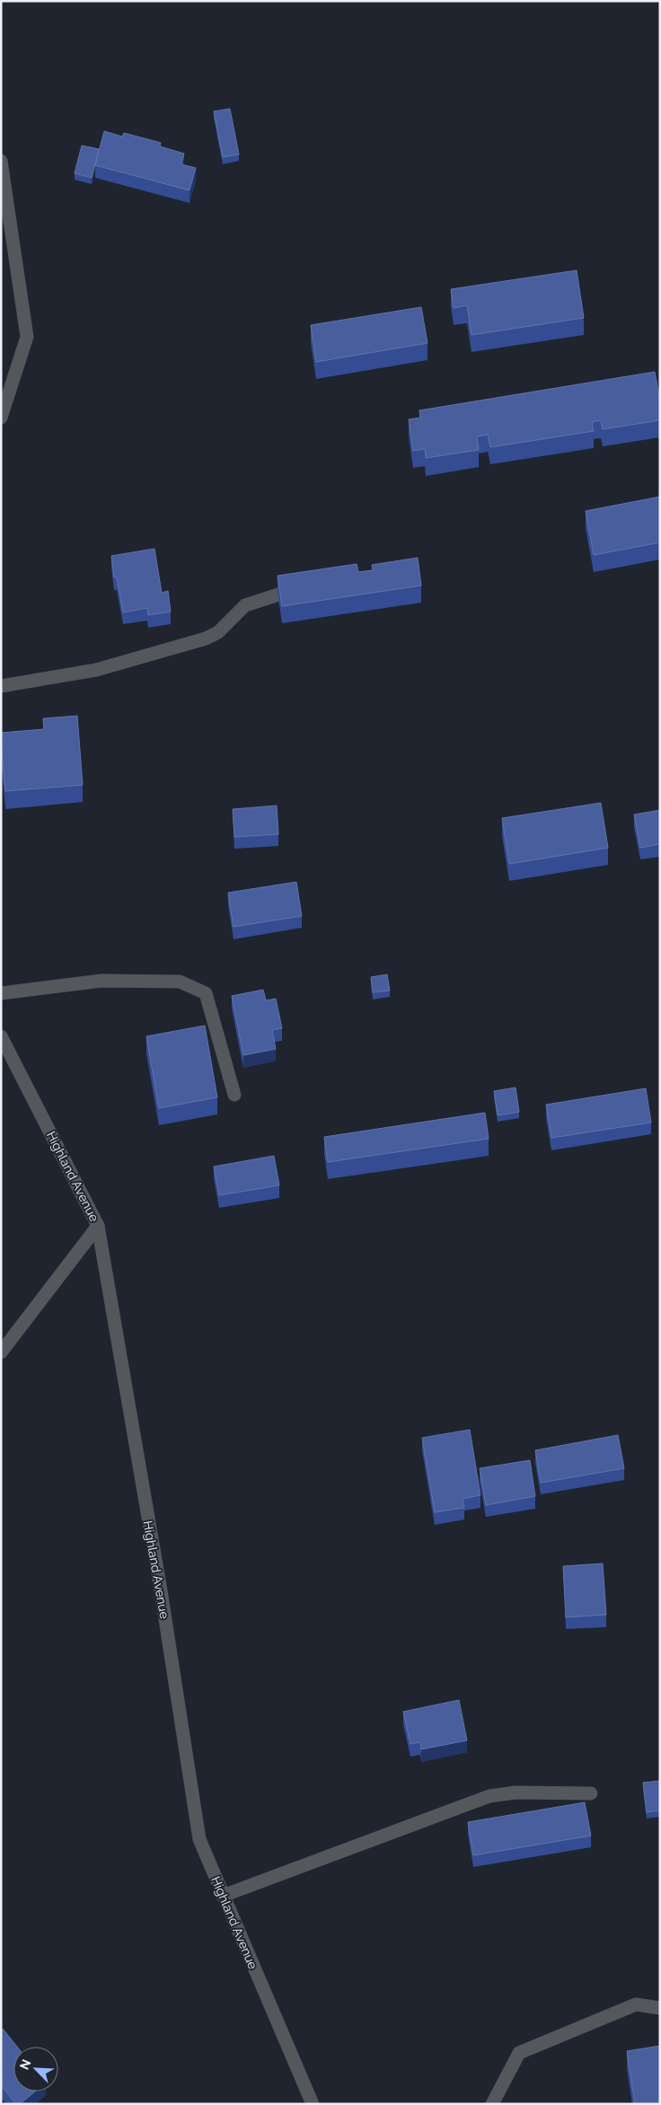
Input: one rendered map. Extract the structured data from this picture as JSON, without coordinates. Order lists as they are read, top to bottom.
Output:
{
  "streets": {
    "street": ["Highland Avenue"]
  },
  "north": "top left"
}
